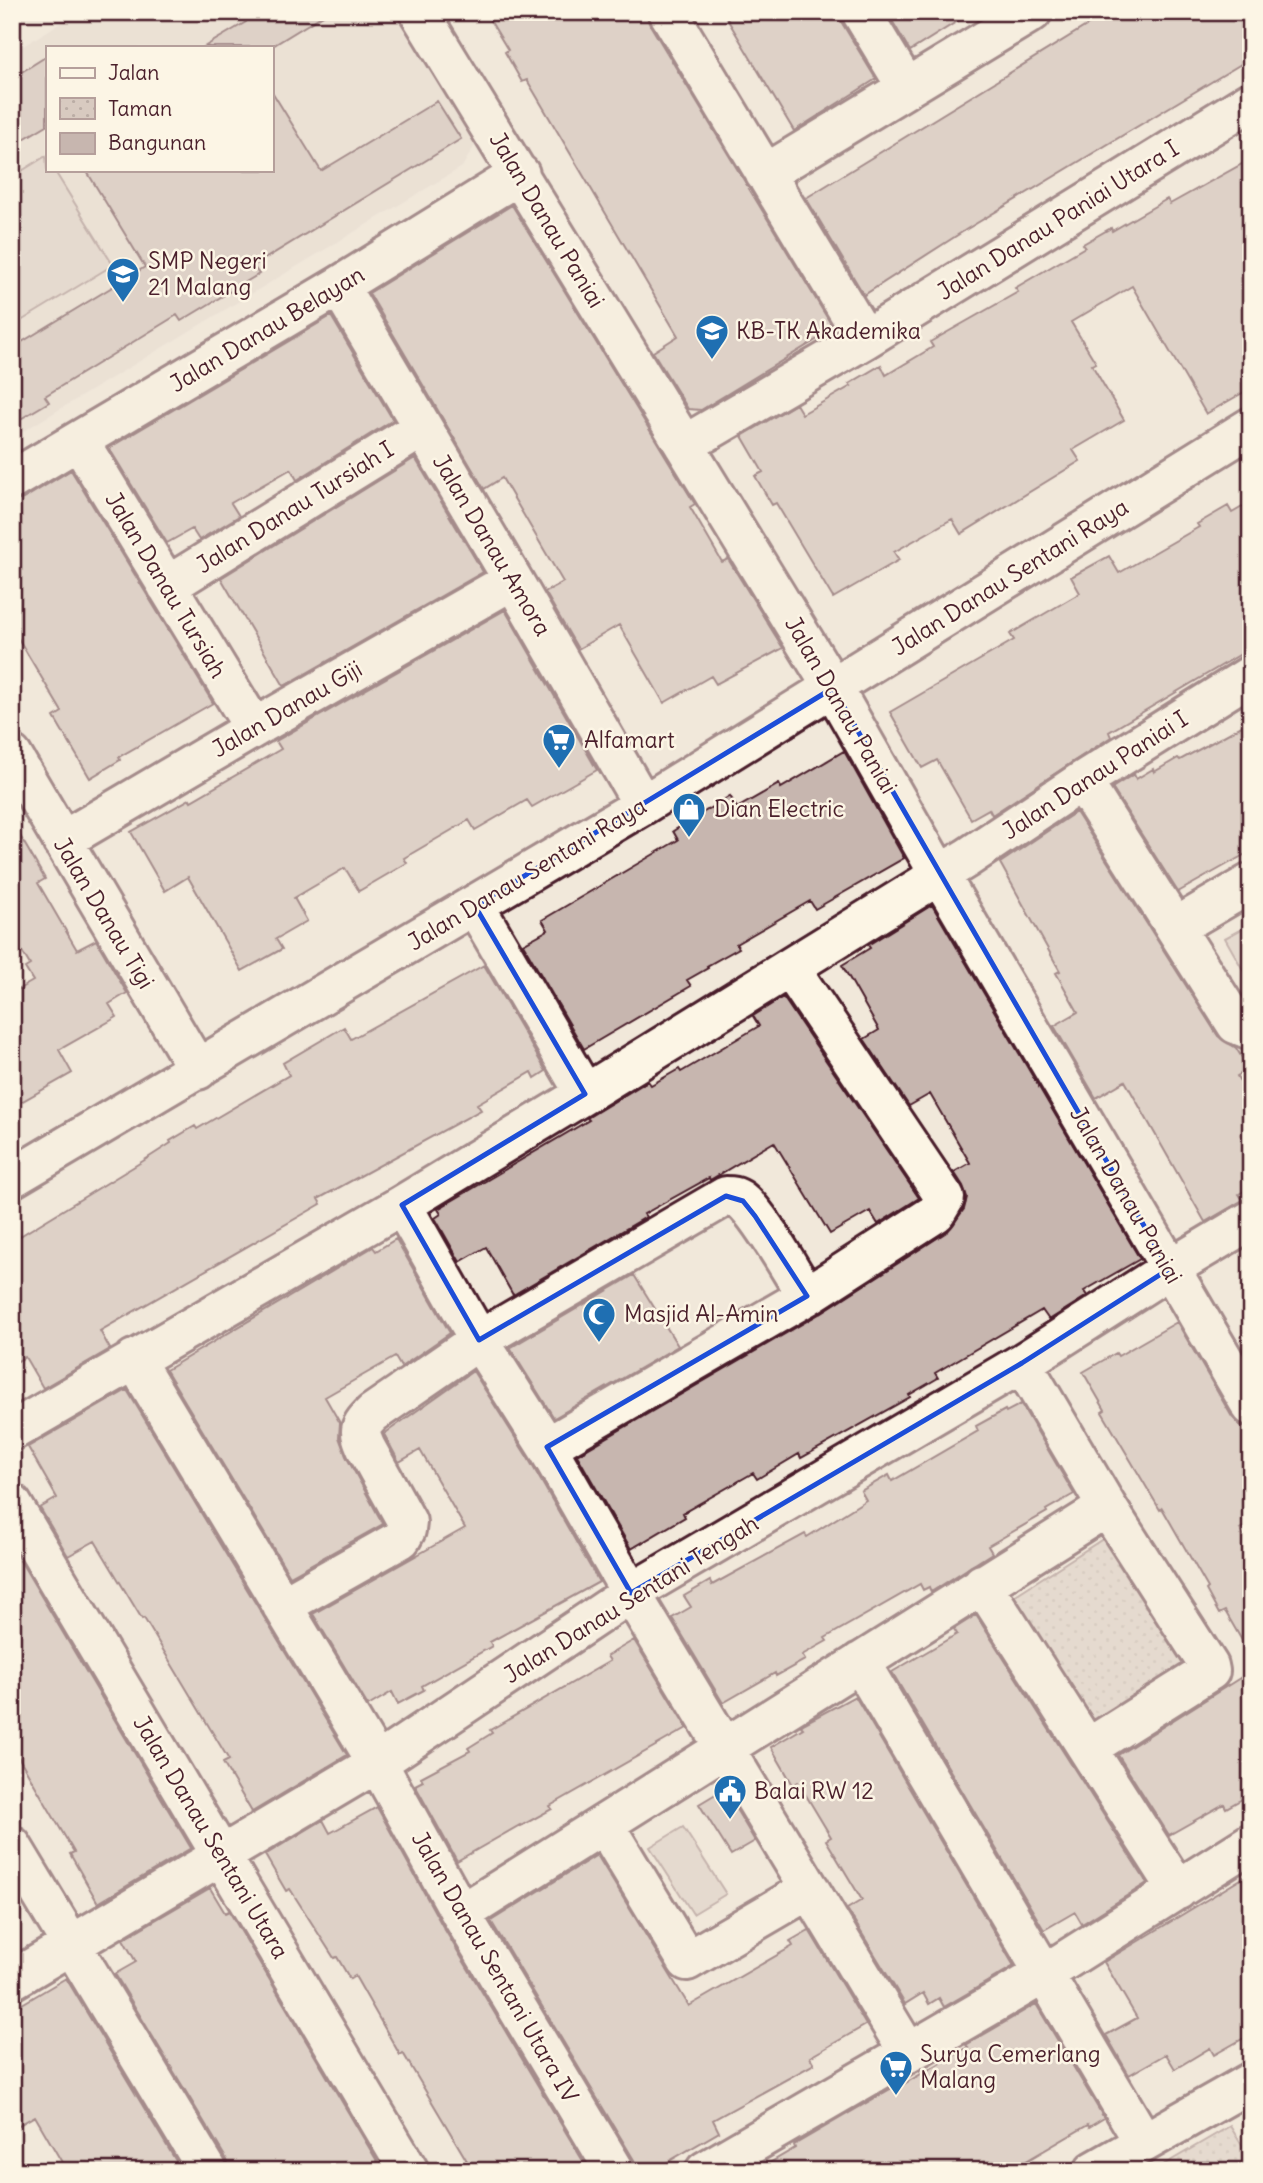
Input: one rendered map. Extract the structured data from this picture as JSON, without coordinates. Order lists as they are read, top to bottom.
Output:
{
  "streets": {
    "street": [
      "Jalan Danau Paniai",
      "Jalan Danau Paniai Utara I",
      "Jalan Danau Belayan",
      "Jalan Danau Tursiah I",
      "Jalan Danau Amora",
      "Jalan Danau Sentani Raya",
      "Jalan Danau Tursiah",
      "Jalan Danau Giji",
      "Jalan Danau Paniai I",
      "Jalan Danau Tigi",
      "Jalan Danau Sentani Tengah",
      "Jalan Danau Sentani Utara",
      "Jalan Danau Sentani Utara IV"
    ]
  },
  "crossings": [
    ["Jalan Danau Paniai", "Jalan Danau Paniai Utara I"],
    ["Jalan Danau Paniai", "Jalan Danau Belayan"],
    ["Jalan Danau Paniai", "Jalan Danau Sentani Raya"],
    ["Jalan Danau Paniai", "Jalan Danau Paniai I"],
    ["Jalan Danau Paniai", "Jalan Danau Sentani Tengah"],
    ["Jalan Danau Belayan", "Jalan Danau Amora"],
    ["Jalan Danau Belayan", "Jalan Danau Tursiah"],
    ["Jalan Danau Tursiah I", "Jalan Danau Amora"],
    ["Jalan Danau Tursiah I", "Jalan Danau Tursiah"],
    ["Jalan Danau Amora", "Jalan Danau Sentani Raya"],
    ["Jalan Danau Amora", "Jalan Danau Giji"],
    ["Jalan Danau Sentani Raya", "Jalan Danau Tigi"],
    ["Jalan Danau Tursiah", "Jalan Danau Giji"],
    ["Jalan Danau Giji", "Jalan Danau Tigi"],
    ["Jalan Danau Paniai I", "Jalan Danau Sentani Utara IV"],
    ["Jalan Danau Sentani Tengah", "Jalan Danau Sentani Utara"],
    ["Jalan Danau Sentani Tengah", "Jalan Danau Sentani Utara IV"]
  ],
  "places": {
    "school or university": ["SMP Negeri 21 Malang", "KB-TK Akademika"],
    "supermarket": ["Alfamart", "Surya Cemerlang Malang"],
    "shop": ["Dian Electric"],
    "mosque": ["Masjid Al-Amin"],
    "public building": ["Balai RW 12"]
  },
  "legend": ["Jalan", "Taman", "Bangunan"]
}
